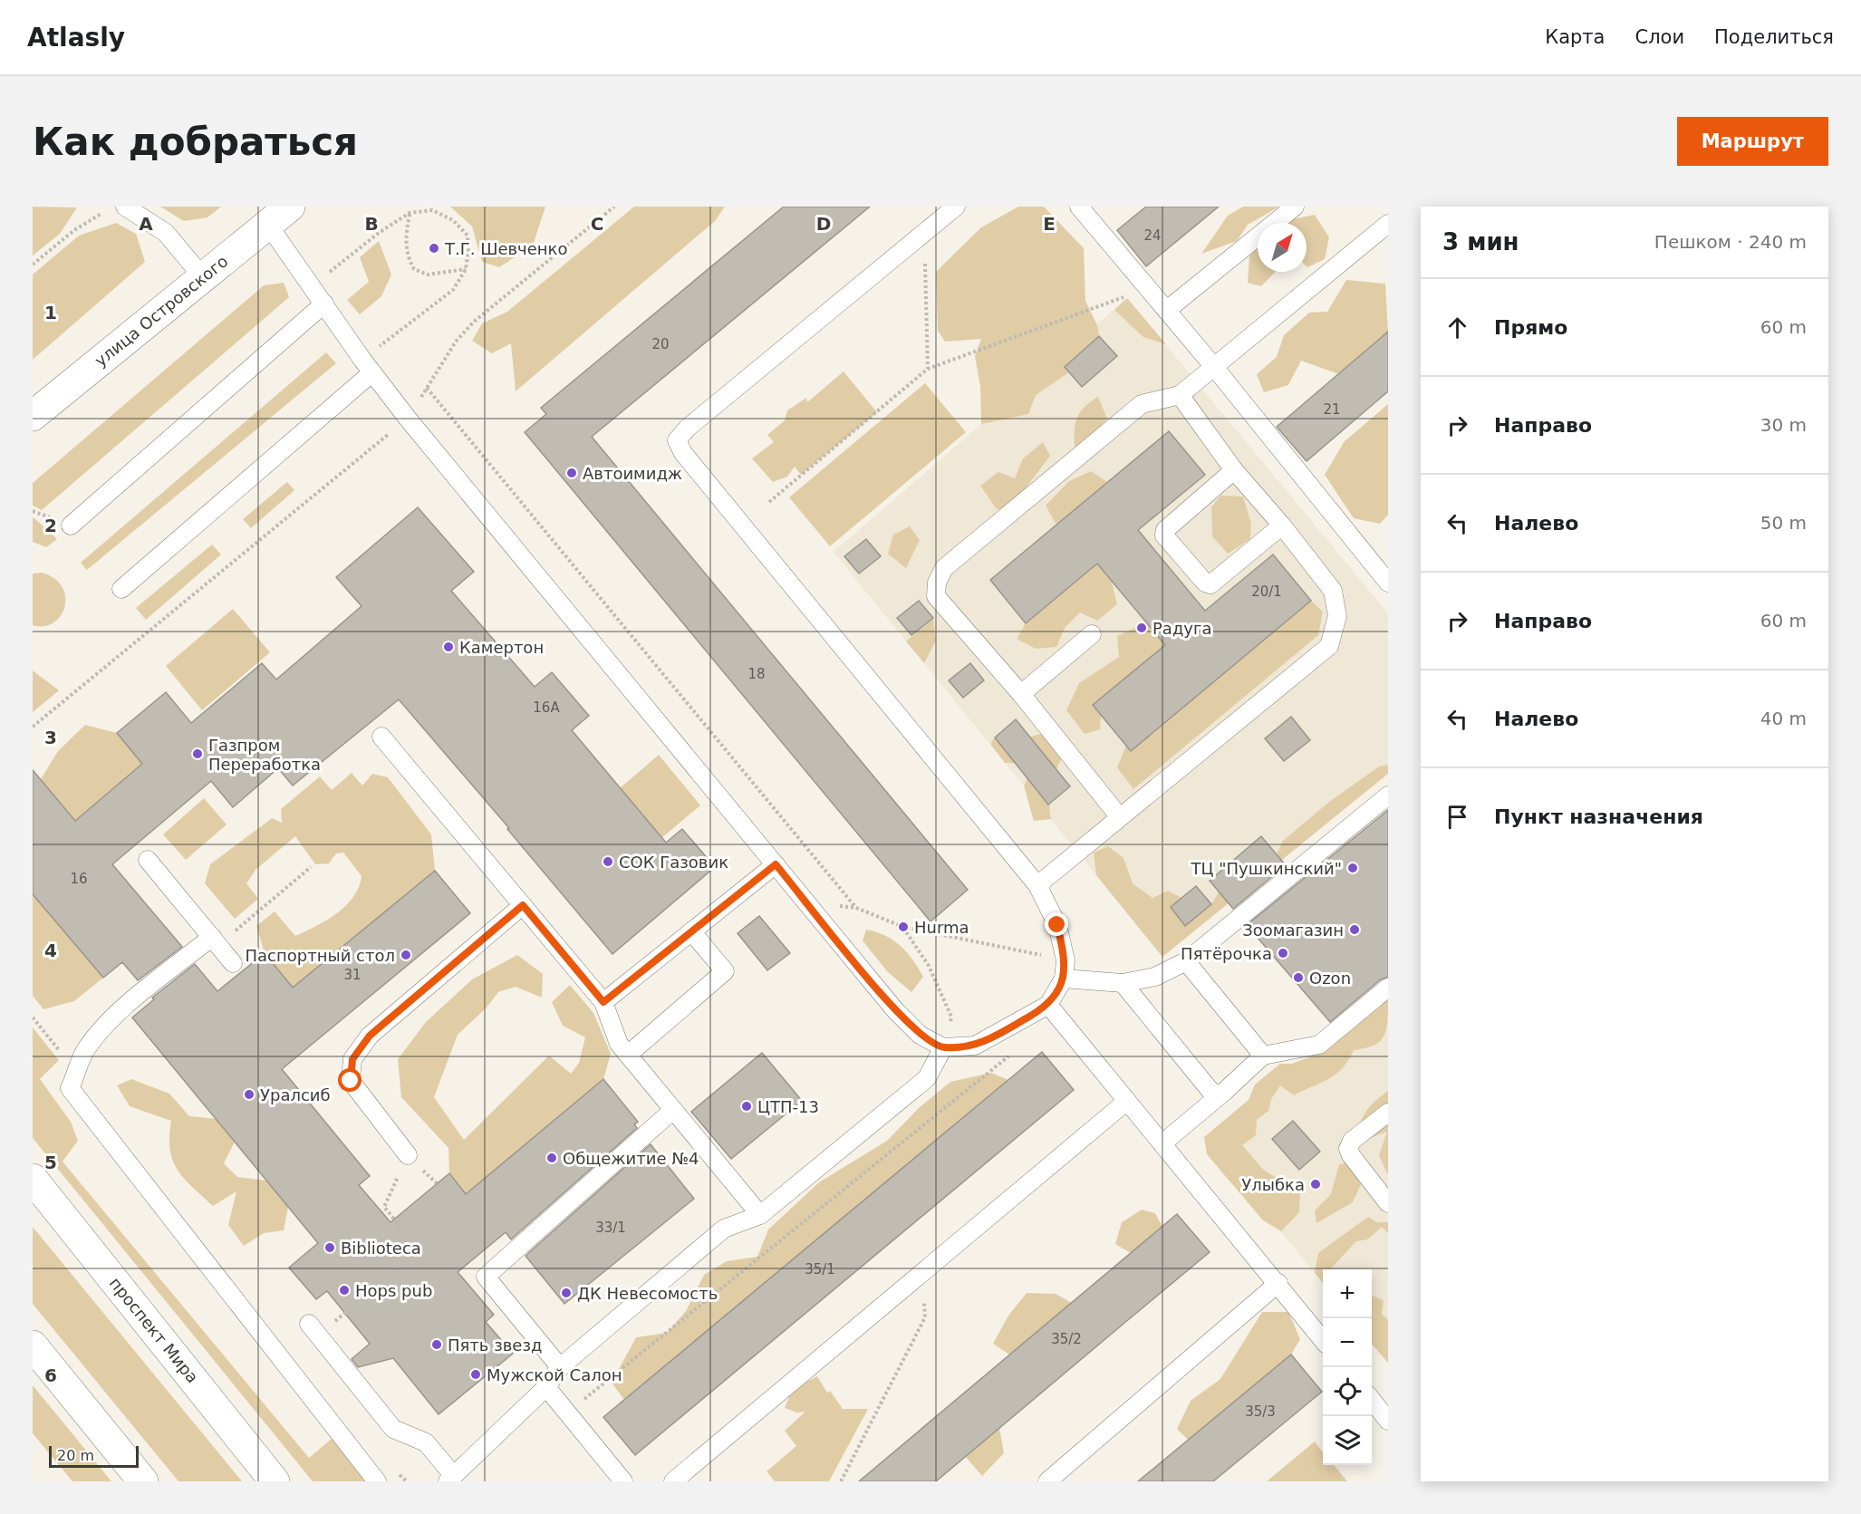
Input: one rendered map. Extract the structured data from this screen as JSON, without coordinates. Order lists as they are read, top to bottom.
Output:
{
  "streets": {
    "main road": ["улица Островского", "проспект Мира"]
  },
  "places": [
    "Т.Г. Шевченко",
    "Автоимидж",
    "Радуга",
    "Камертон",
    "Газпром Переработка",
    "СОК Газовик",
    "ТЦ \"Пушкинский\"",
    "Hurma",
    "Зоомагазин",
    "Пятёрочка",
    "Паспортный стол",
    "Ozon",
    "Уралсиб",
    "ЦТП-13",
    "Общежитие №4",
    "Улыбка",
    "Biblioteca",
    "Hops pub",
    "ДК Невесомость",
    "Пять звезд",
    "Мужской Салон"
  ],
  "house_numbers": [
    "24",
    "20",
    "21",
    "20/1",
    "18",
    "16А",
    "16",
    "31",
    "33/1",
    "35/1",
    "35/2",
    "35/3"
  ],
  "scale_bar": "20 m",
  "north": "top right",
  "page": {
    "header": "Atlasly",
    "nav": ["Карта", "Слои", "Поделиться"],
    "buttons": "Маршрут",
    "title": "Как добраться",
    "heading": ["3 мин", "Пешком · 240 m"],
    "list": [
      ["Прямо", "60 m"],
      ["Направо", "30 m"],
      ["Налево", "50 m"],
      ["Направо", "60 m"],
      ["Налево", "40 m"],
      "Пункт назначения"
    ],
    "map_buttons": ["+", "−"],
    "scale": "20 m"
  },
  "grid": {
    "columns": [
      "A",
      "B",
      "C",
      "D",
      "E"
    ],
    "rows": [
      "1",
      "2",
      "3",
      "4",
      "5",
      "6"
    ]
  }
}
